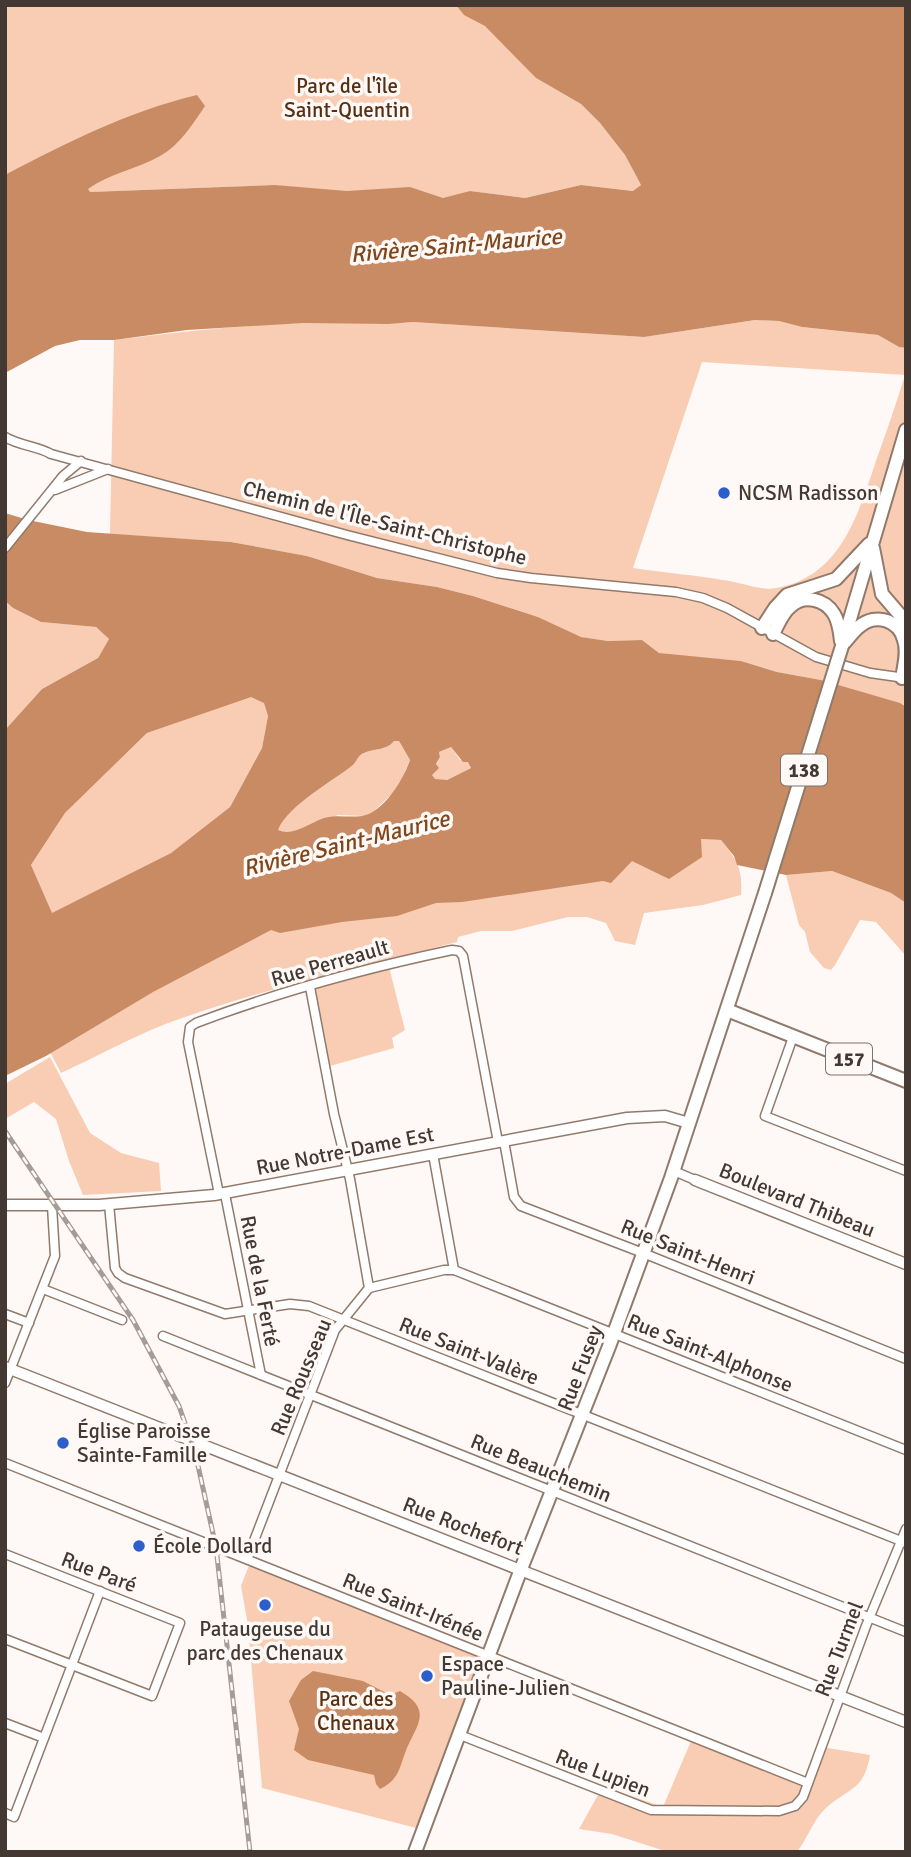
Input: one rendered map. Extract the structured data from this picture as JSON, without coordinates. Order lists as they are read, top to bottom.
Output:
{
  "streets": {
    "main road": ["138", "157", "Rue Fusey"],
    "street": [
      "Chemin de l'Île-Saint-Christophe",
      "Rue Perreault",
      "Rue Notre-Dame Est",
      "Boulevard Thibeau",
      "Rue Saint-Henri",
      "Rue de la Ferté",
      "Rue Saint-Valère",
      "Rue Saint-Alphonse",
      "Rue Rousseau",
      "Rue Beauchemin",
      "Rue Rochefort",
      "Rue Paré",
      "Rue Saint-Irénée",
      "Rue Turmel",
      "Rue Lupien"
    ]
  },
  "crossings": [
    ["138", "Rue Fusey"],
    ["Rue Perreault", "Rue Notre-Dame Est"],
    ["Rue Perreault", "Rue Saint-Henri"],
    ["Rue Perreault", "Rue de la Ferté"],
    ["157", "Rue Fusey"],
    ["Rue Notre-Dame Est", "Rue Saint-Henri"],
    ["Rue Notre-Dame Est", "Rue de la Ferté"],
    ["Rue Notre-Dame Est", "Rue Saint-Valère"],
    ["Rue Notre-Dame Est", "Rue Fusey"],
    ["Boulevard Thibeau", "Rue Fusey"],
    ["Rue Saint-Henri", "Rue Fusey"],
    ["Rue de la Ferté", "Rue Saint-Valère"],
    ["Rue de la Ferté", "Rue Beauchemin"],
    ["Rue Saint-Valère", "Rue Fusey"],
    ["Rue Saint-Valère", "Rue Rousseau"],
    ["Rue Saint-Valère", "Rue Turmel"],
    ["Rue Saint-Alphonse", "Rue Fusey"],
    ["Rue Fusey", "Rue Beauchemin"],
    ["Rue Fusey", "Rue Rochefort"],
    ["Rue Fusey", "Rue Saint-Irénée"],
    ["Rue Fusey", "Rue Lupien"],
    ["Rue Rousseau", "Rue Beauchemin"],
    ["Rue Rousseau", "Rue Rochefort"],
    ["Rue Rousseau", "Rue Saint-Irénée"],
    ["Rue Beauchemin", "Rue Turmel"],
    ["Rue Rochefort", "Rue Turmel"],
    ["Rue Saint-Irénée", "Rue Turmel"],
    ["Rue Saint-Irénée", "Rue Lupien"],
    ["Rue Turmel", "Rue Lupien"]
  ],
  "water": ["Rivière Saint-Maurice"],
  "parks": ["Parc de l'île Saint-Quentin", "Parc des Chenaux"],
  "places": [
    "NCSM Radisson",
    "Église Paroisse Sainte-Famille",
    "École Dollard",
    "Pataugeuse du parc des Chenaux",
    "Espace Pauline-Julien"
  ]
}
